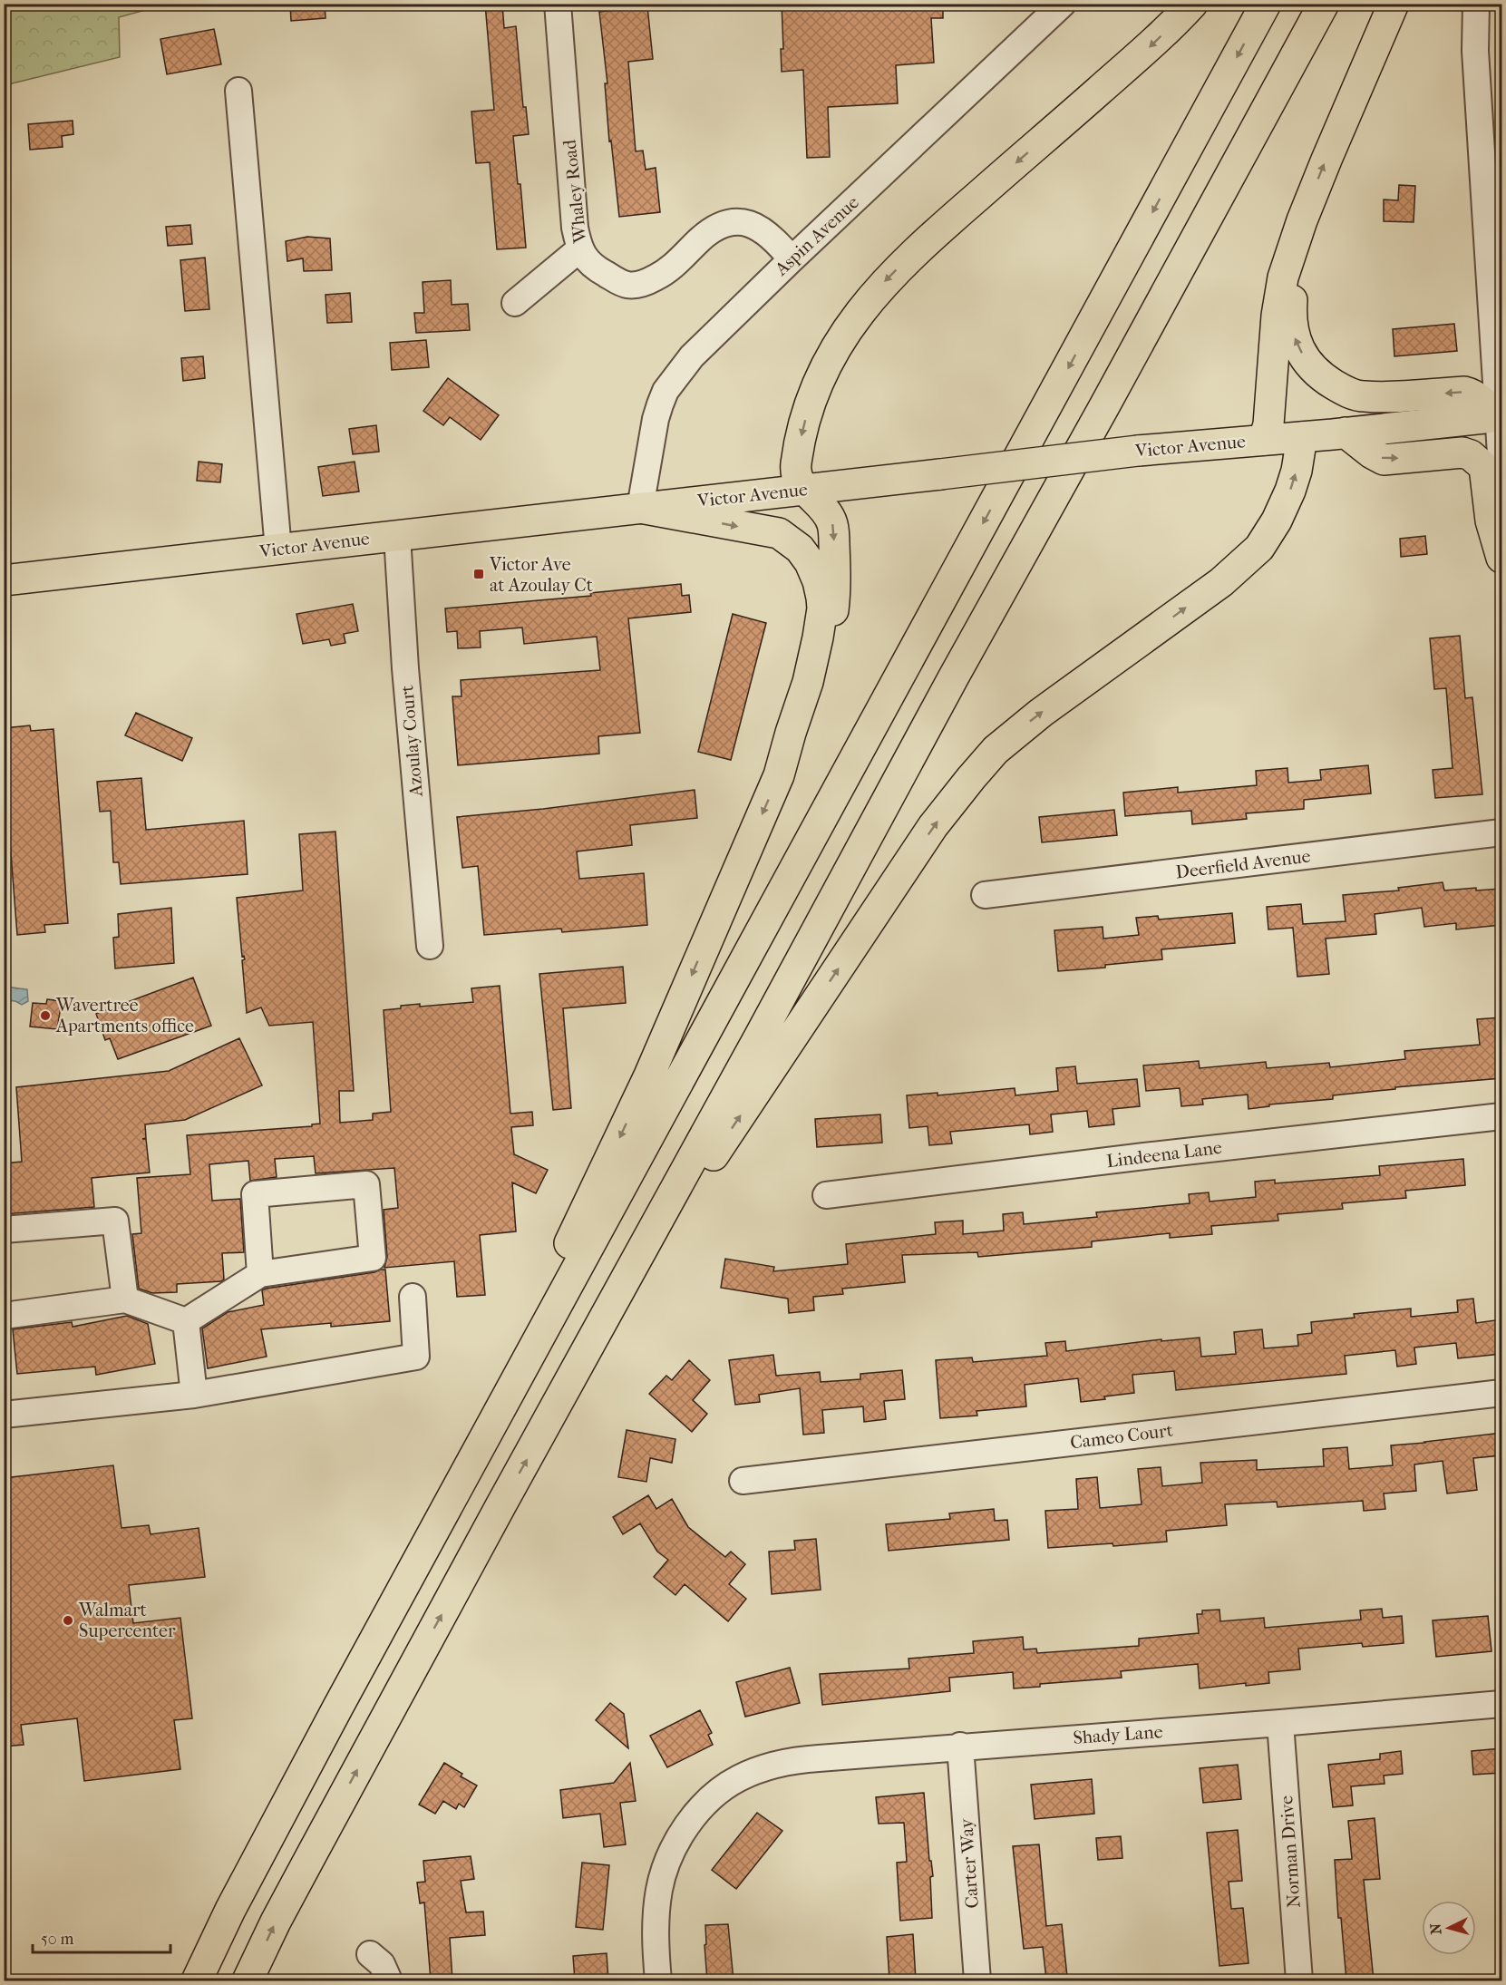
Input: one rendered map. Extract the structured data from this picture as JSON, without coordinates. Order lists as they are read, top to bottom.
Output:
{
  "streets": {
    "main road": ["Victor Avenue"],
    "street": [
      "Whaley Road",
      "Aspin Avenue",
      "Azoulay Court",
      "Deerfield Avenue",
      "Lindeena Lane",
      "Cameo Court",
      "Shady Lane",
      "Norman Drive",
      "Carter Way"
    ]
  },
  "crossings": [
    ["Whaley Road", "Aspin Avenue"],
    ["Aspin Avenue", "Victor Avenue"],
    ["Victor Avenue", "Azoulay Court"],
    ["Shady Lane", "Norman Drive"],
    ["Shady Lane", "Carter Way"]
  ],
  "places": {
    "transit": ["Victor Ave at Azoulay Ct"],
    "other": ["Wavertree Apartments office", "Walmart Supercenter"]
  },
  "scale_bar": "50 m",
  "north": "left"
}
